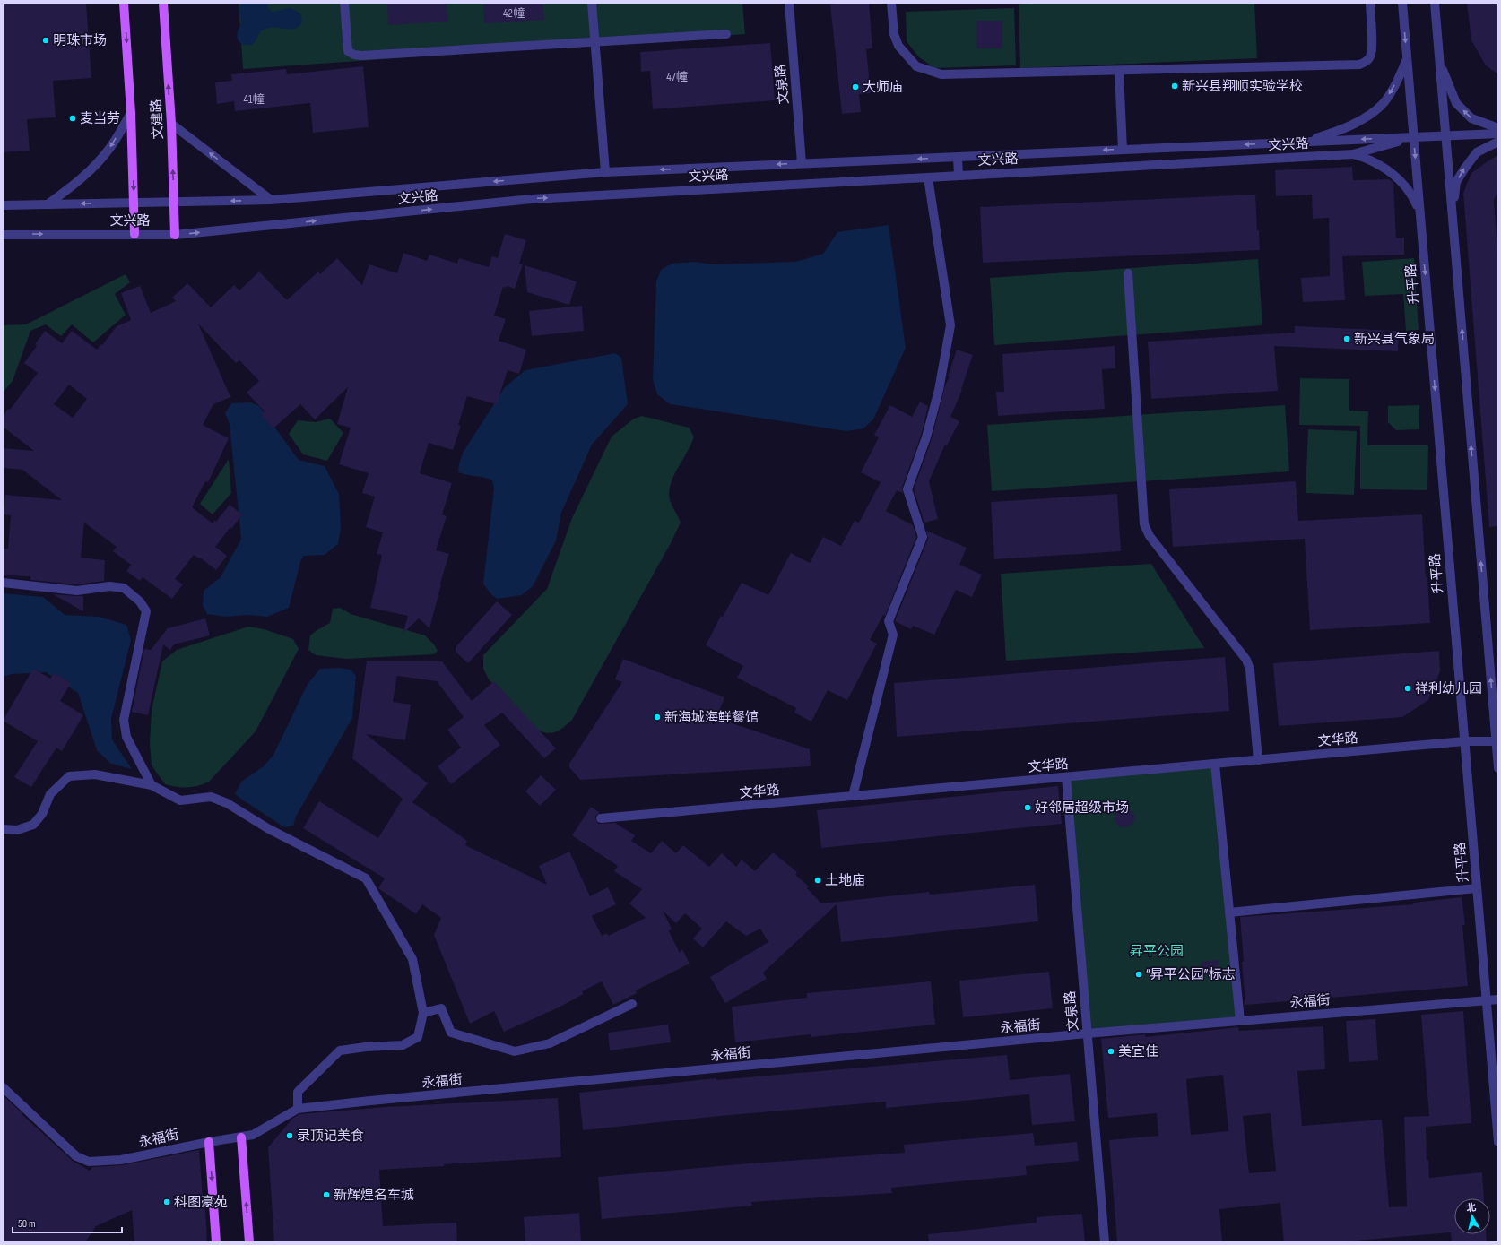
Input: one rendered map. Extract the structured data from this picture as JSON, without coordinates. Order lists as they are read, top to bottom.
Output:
{
  "streets": {
    "main road": ["文建路"],
    "street": [
      "文泉路",
      "文兴路",
      "升平路",
      "文华路",
      "永福街"
    ]
  },
  "crossings": [
    ["文泉路", "文兴路"],
    ["文泉路", "文华路"],
    ["文泉路", "永福街"],
    ["文建路", "文兴路"],
    ["文兴路", "升平路"],
    ["升平路", "文华路"],
    ["升平路", "永福街"]
  ],
  "parks": ["昇平公园"],
  "places": [
    "明珠市场",
    "新兴县翔顺实验学校",
    "大师庙",
    "麦当劳",
    "新兴县气象局",
    "祥利幼儿园",
    "新海城海鲜餐馆",
    "好邻居超级市场",
    "土地庙",
    "“昇平公园”标志",
    "美宜佳",
    "录顶记美食",
    "新辉煌名车城",
    "科图豪苑"
  ],
  "house_numbers": ["42幢", "47幢", "41幢"],
  "scale_bar": "50 m",
  "north": "top"
}
